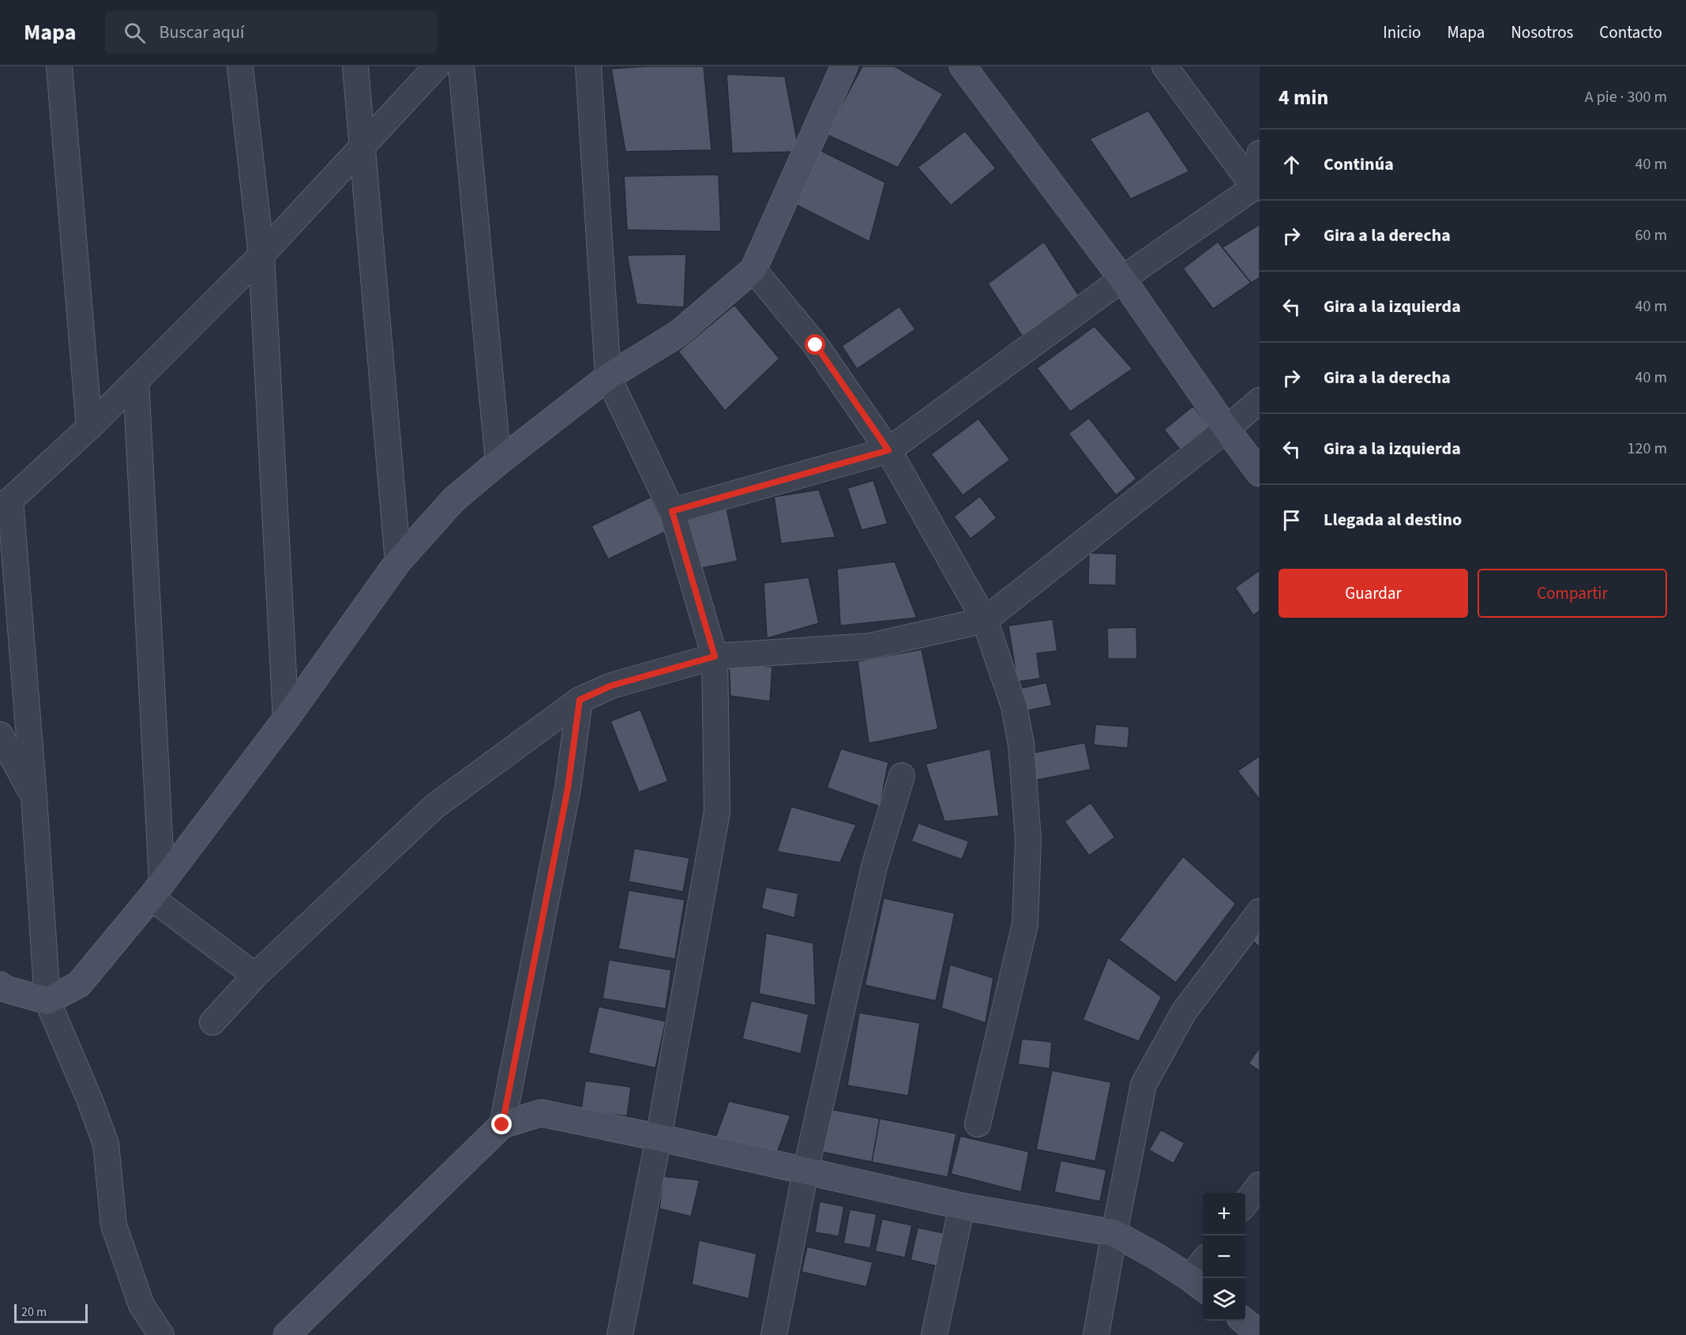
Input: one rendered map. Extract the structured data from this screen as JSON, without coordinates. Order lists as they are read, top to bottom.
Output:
{
  "scale_bar": "20 m",
  "page": {
    "header": "Mapa",
    "search": "Buscar aquí",
    "nav": [
      "Inicio",
      "Mapa",
      "Nosotros",
      "Contacto"
    ],
    "heading": ["4 min", "A pie · 300 m"],
    "list": [
      ["Continúa", "40 m"],
      ["Gira a la derecha", "60 m"],
      ["Gira a la izquierda", "40 m"],
      ["Gira a la derecha", "40 m"],
      ["Gira a la izquierda", "120 m"],
      "Llegada al destino"
    ],
    "buttons": ["Guardar", "Compartir"],
    "map_buttons": ["+", "−"],
    "scale": "20 m"
  }
}
